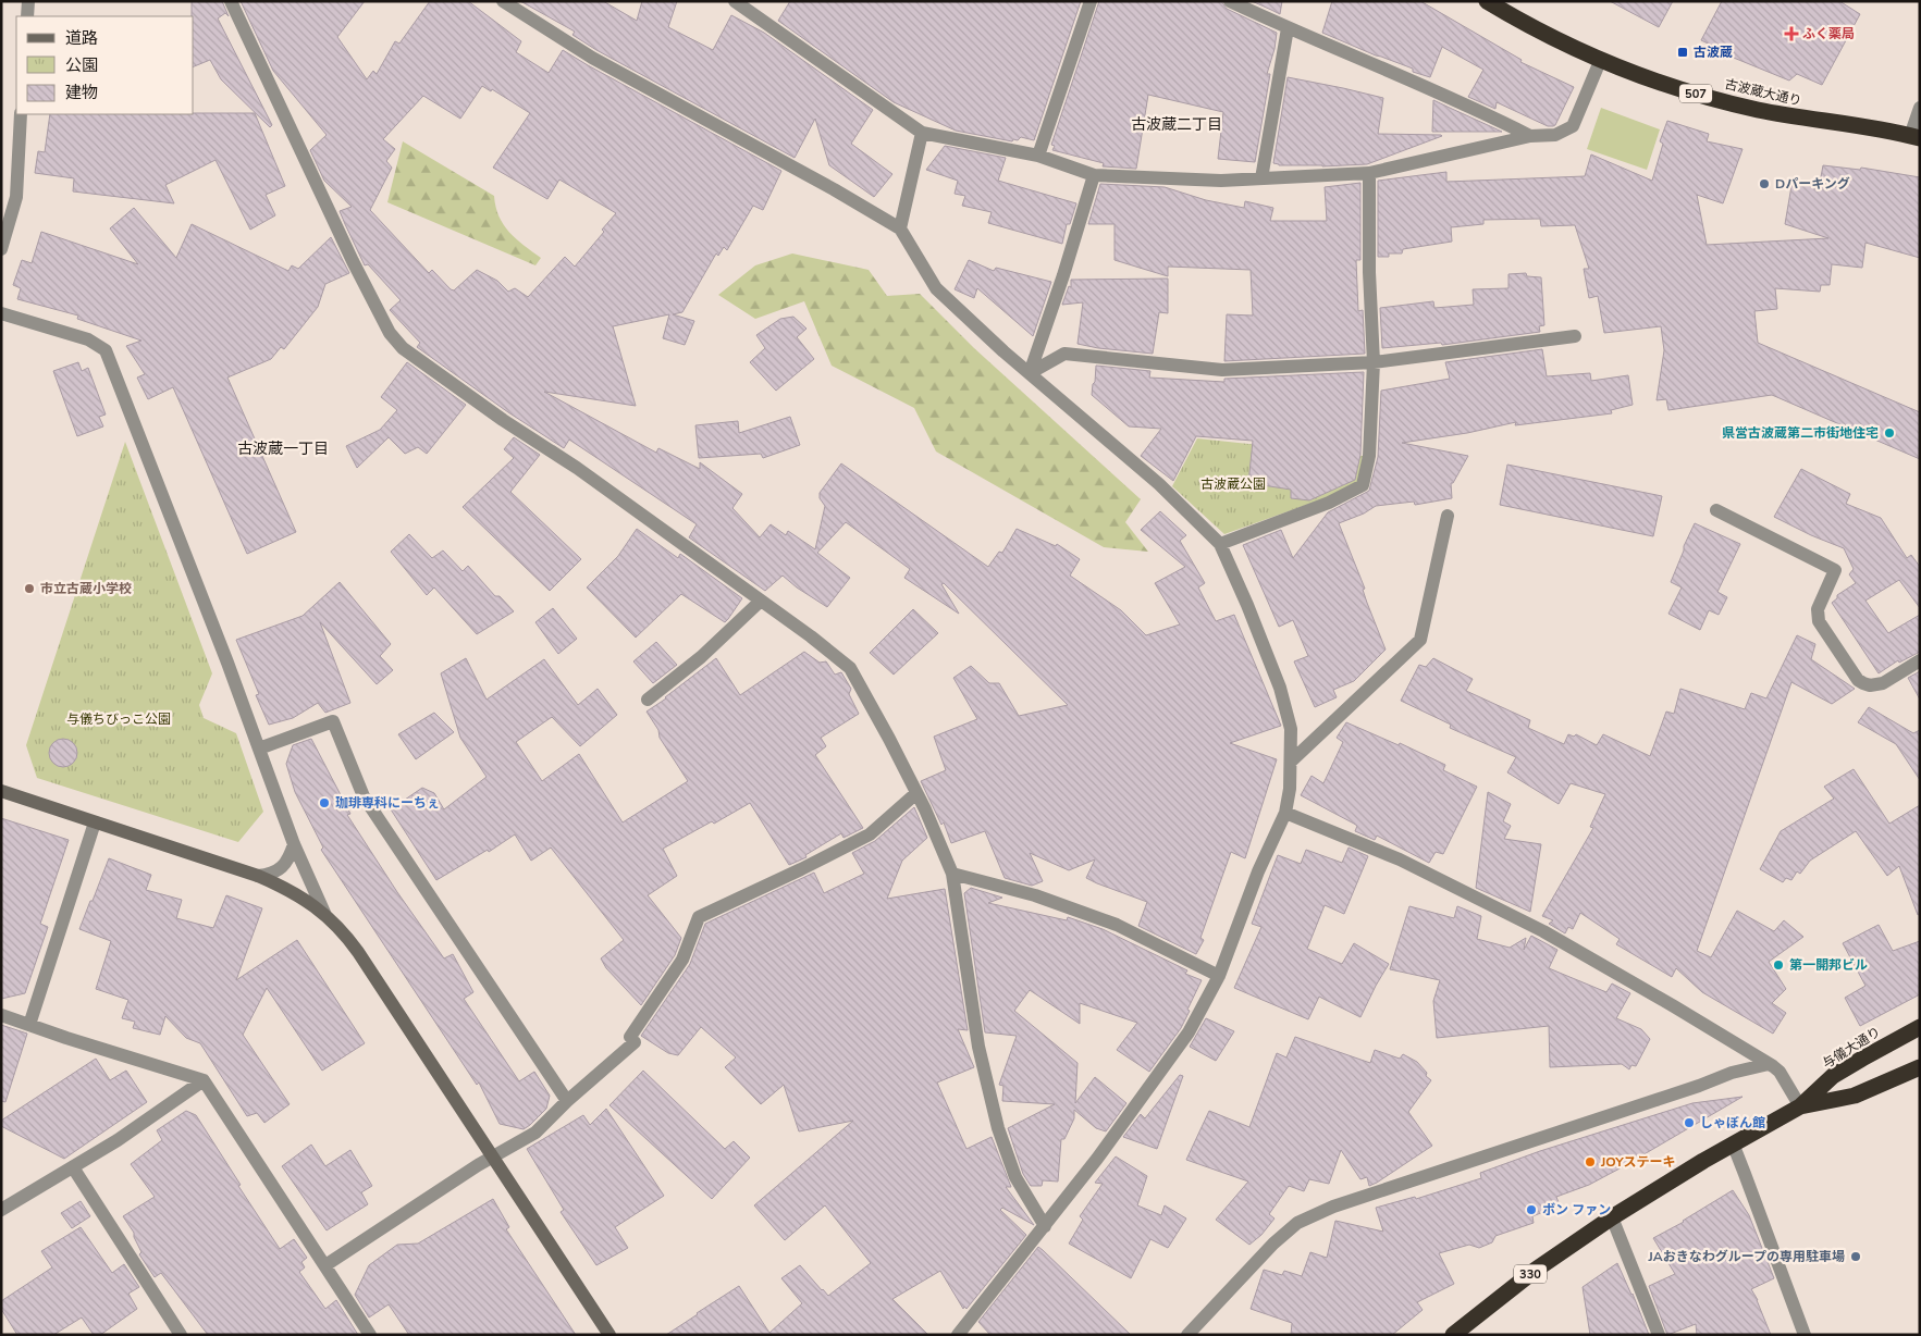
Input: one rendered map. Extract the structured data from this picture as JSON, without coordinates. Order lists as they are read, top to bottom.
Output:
{
  "streets": {
    "highway": [
      "古波蔵大通り",
      "507",
      "与儀大通り",
      "330"
    ]
  },
  "districts": ["古波蔵二丁目", "古波蔵一丁目"],
  "parks": ["古波蔵公園", "与儀ちびっこ公園"],
  "places": {
    "health": ["ふく薬局"],
    "transit": ["古波蔵"],
    "other": [
      "Dパーキング",
      "県営古波蔵第二市街地住宅",
      "市立古蔵小学校",
      "珈琲専科にーちぇ",
      "第一開邦ビル",
      "しゃぼん館",
      "JOYステーキ",
      "ボン ファン",
      "JAおきなわグループの専用駐車場"
    ]
  },
  "legend": ["道路", "公園", "建物"]
}
